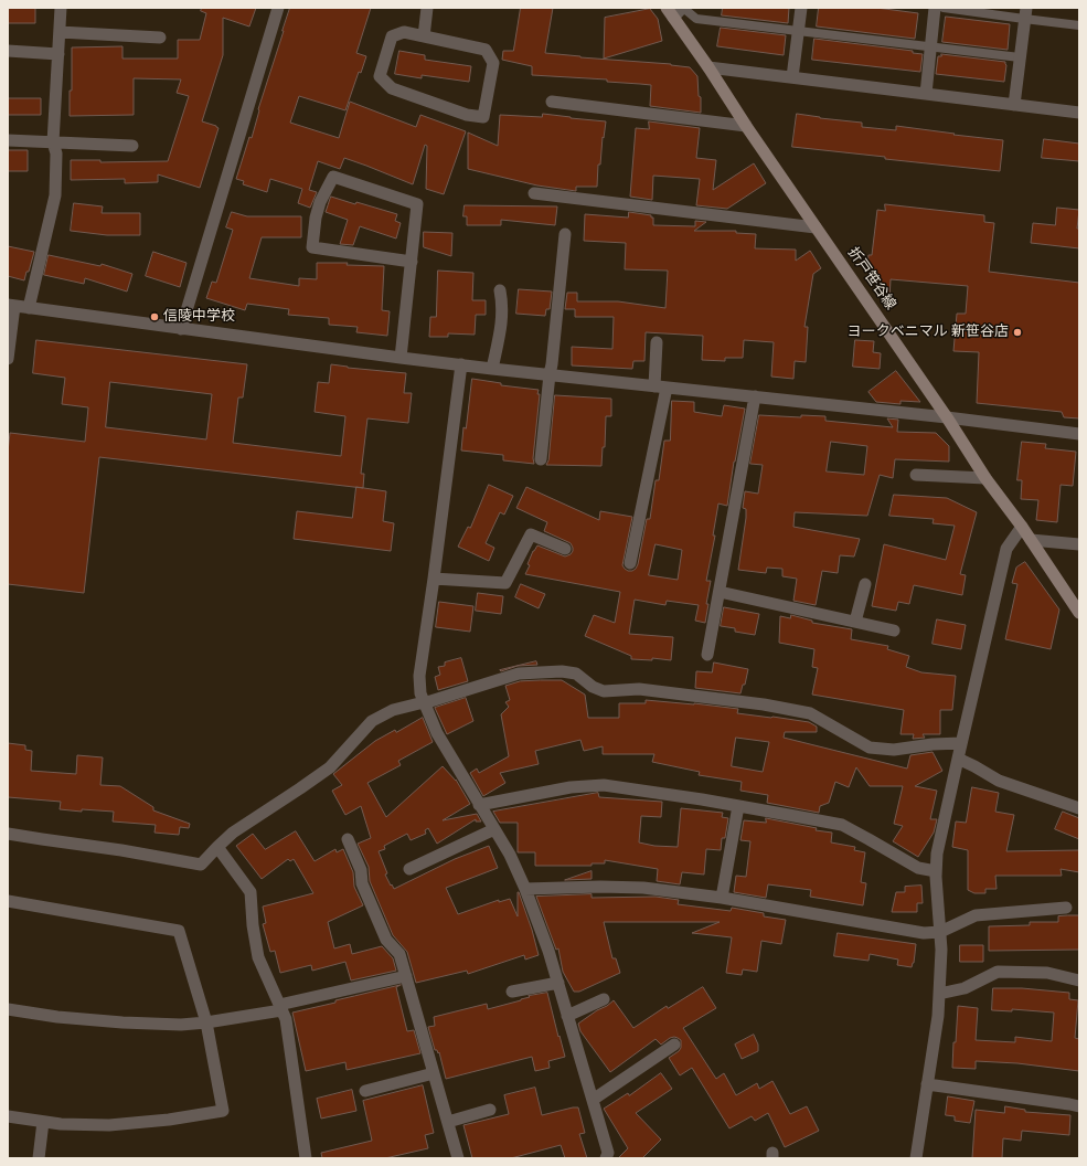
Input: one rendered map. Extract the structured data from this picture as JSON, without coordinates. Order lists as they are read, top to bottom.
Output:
{
  "streets": {
    "main road": ["折戸笹谷線"]
  },
  "places": ["信陵中学校", "ヨークベニマル 新笹谷店"]
}
